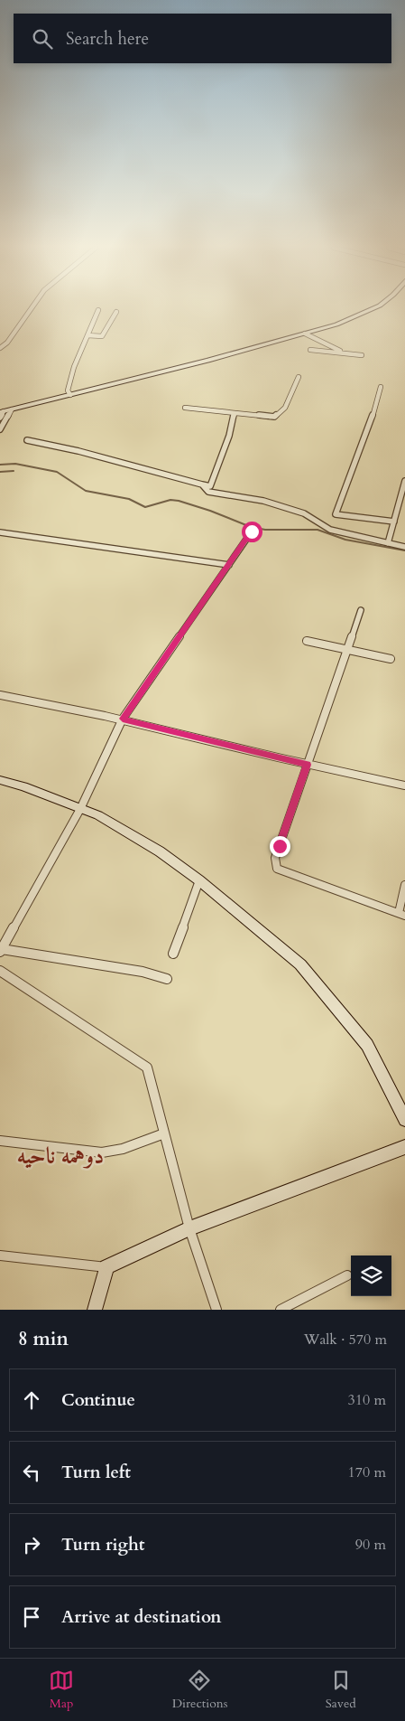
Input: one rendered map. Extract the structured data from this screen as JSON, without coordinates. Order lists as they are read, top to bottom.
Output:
{
  "districts": ["دوهمه ناحیه"],
  "page": {
    "search": "Search here",
    "heading": ["8 min", "Walk · 570 m"],
    "list": [
      ["Continue", "310 m"],
      ["Turn left", "170 m"],
      ["Turn right", "90 m"],
      "Arrive at destination"
    ],
    "nav": ["Map", "Directions", "Saved"]
  }
}
